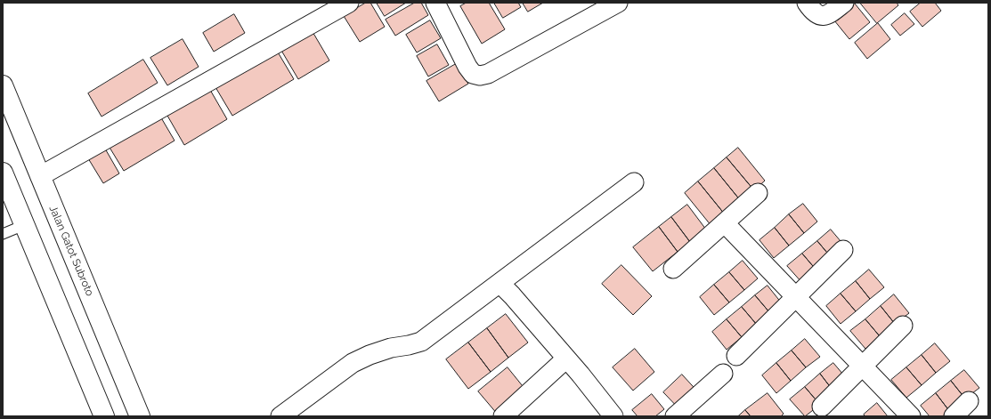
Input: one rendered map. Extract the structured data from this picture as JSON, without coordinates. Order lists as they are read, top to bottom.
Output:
{
  "streets": {
    "street": ["Jalan Gatot Subroto"]
  }
}
